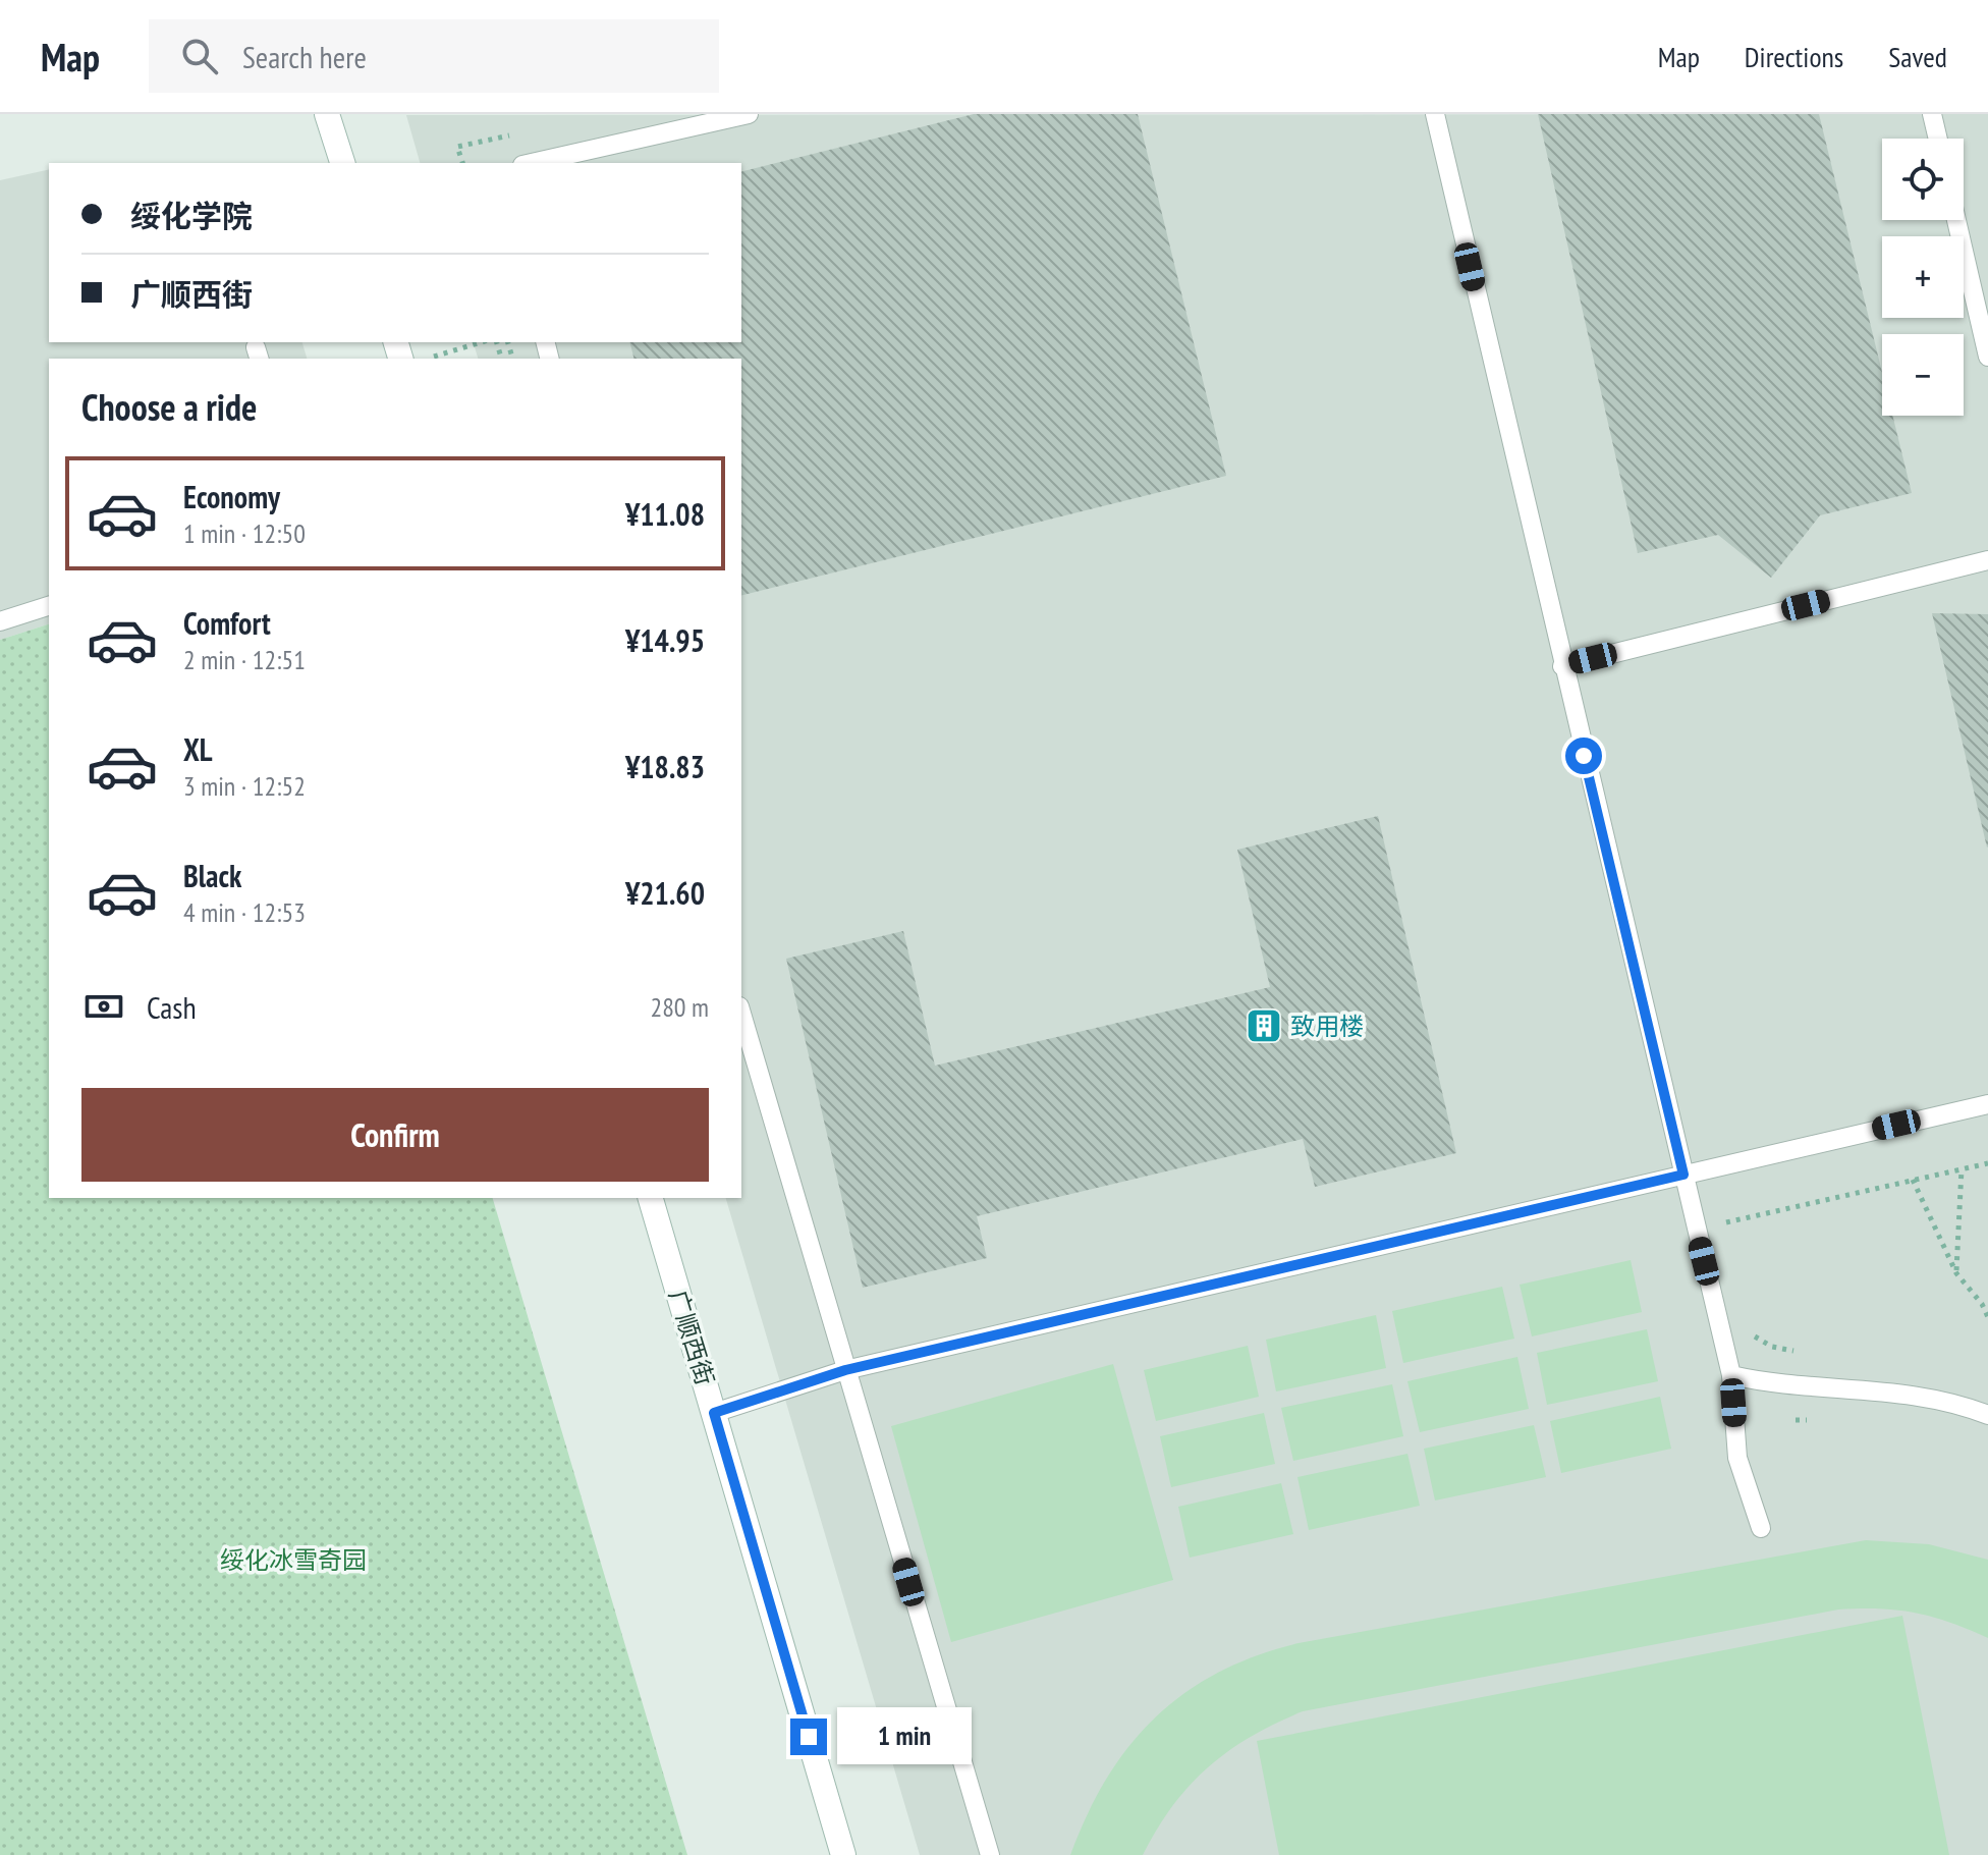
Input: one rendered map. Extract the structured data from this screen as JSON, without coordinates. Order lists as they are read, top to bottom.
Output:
{
  "streets": {
    "main road": ["广顺西街"]
  },
  "parks": ["绥化冰雪奇园"],
  "places": {
    "building": ["致用楼"]
  },
  "page": {
    "header": "Map",
    "search": "Search here",
    "nav": ["Map", "Directions", "Saved"],
    "map_buttons": ["+", "−"],
    "banner": ["绥化学院", "广顺西街"],
    "heading": "Choose a ride",
    "list": [
      {
        "name": "Economy",
        "note": "1 min · 12:50",
        "value": "¥11.08"
      },
      {
        "name": "Comfort",
        "note": "2 min · 12:51",
        "value": "¥14.95"
      },
      {
        "name": "XL",
        "note": "3 min · 12:52",
        "value": "¥18.83"
      },
      {
        "name": "Black",
        "note": "4 min · 12:53",
        "value": "¥21.60"
      }
    ],
    "pay": ["Cash", "280 m"],
    "buttons": "Confirm",
    "bubble": "1 min"
  }
}
